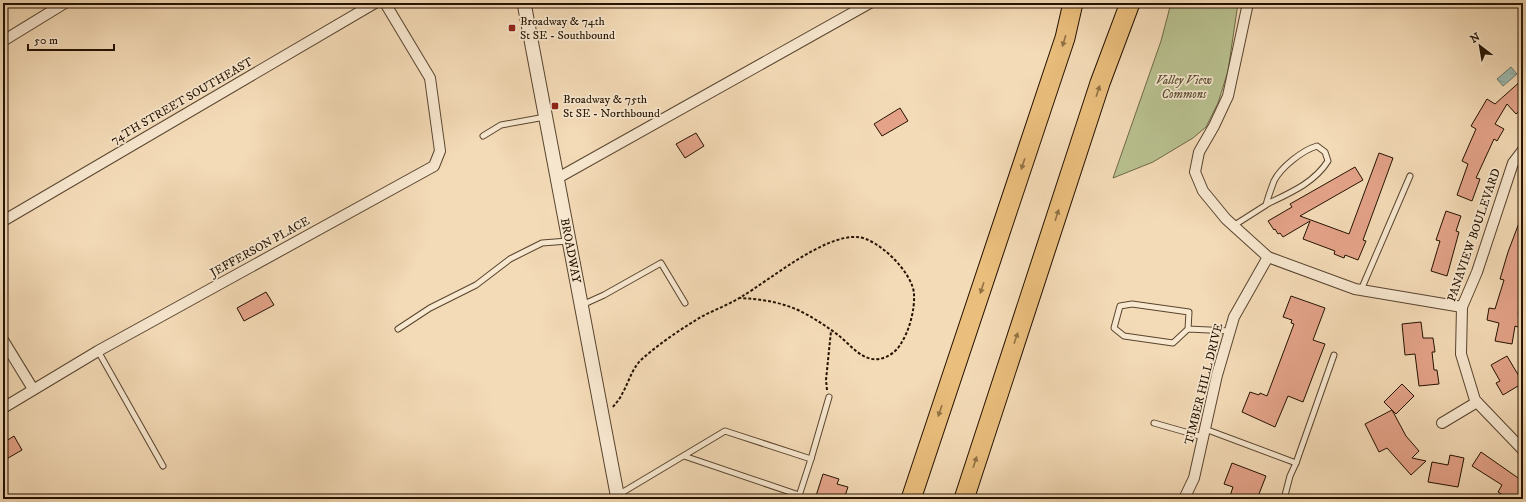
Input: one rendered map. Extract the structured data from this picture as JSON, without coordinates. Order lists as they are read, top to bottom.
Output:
{
  "streets": {
    "street": [
      "74TH STREET SOUTHEAST",
      "PANAVIEW BOULEVARD",
      "JEFFERSON PLACE",
      "BROADWAY",
      "TIMBER HILL DRIVE"
    ]
  },
  "parks": ["Valley View Commons"],
  "places": {
    "transit": ["Broadway & 74th St SE - Southbound", "Broadway & 75th St SE - Northbound"]
  },
  "scale_bar": "50 m",
  "north": "top left"
}
